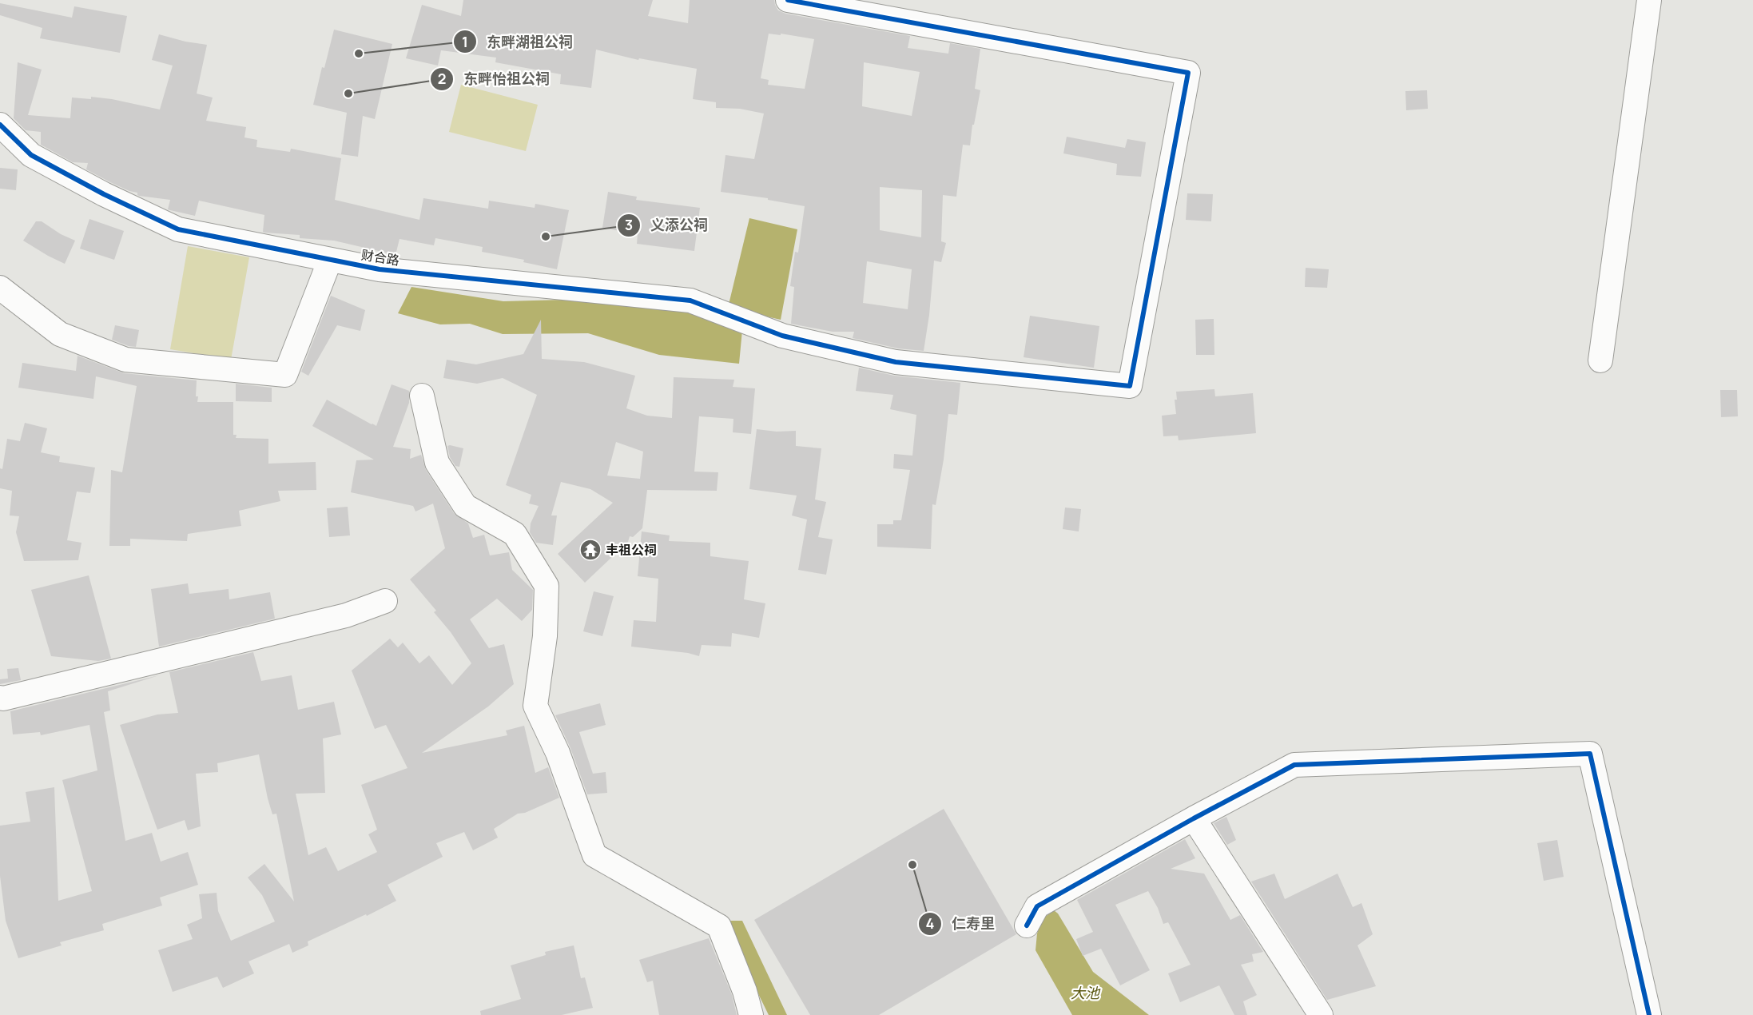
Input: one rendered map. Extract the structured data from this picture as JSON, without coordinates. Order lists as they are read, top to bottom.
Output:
{
  "streets": {
    "street": ["财合路"]
  },
  "water": ["大池"],
  "places": {
    "other": [
      "东畔湖祖公祠",
      "东畔怡祖公祠",
      "义添公祠",
      "仁寿里"
    ],
    "temple": ["丰祖公祠"]
  }
}
